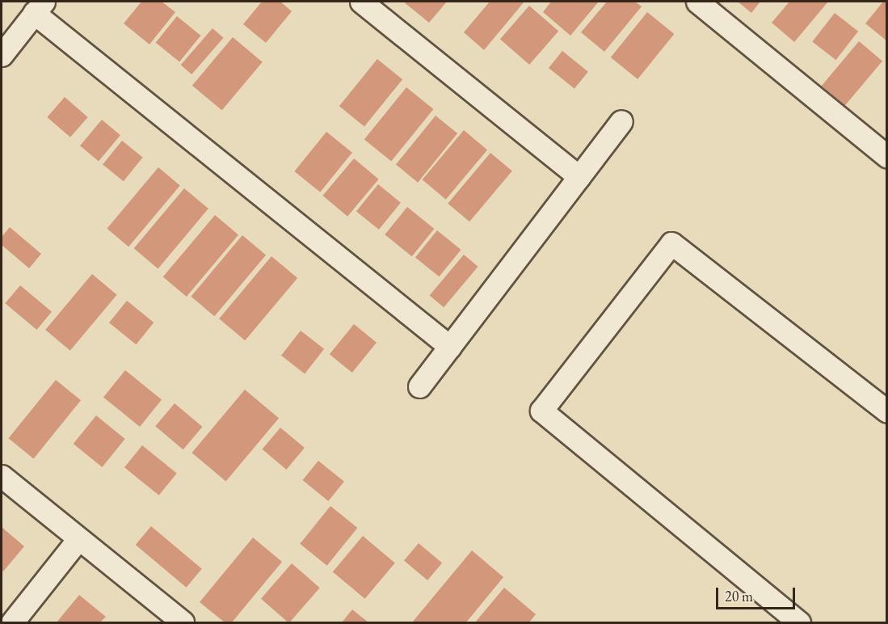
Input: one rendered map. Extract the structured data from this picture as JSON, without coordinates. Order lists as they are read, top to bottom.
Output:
{
  "scale_bar": "20 m"
}
